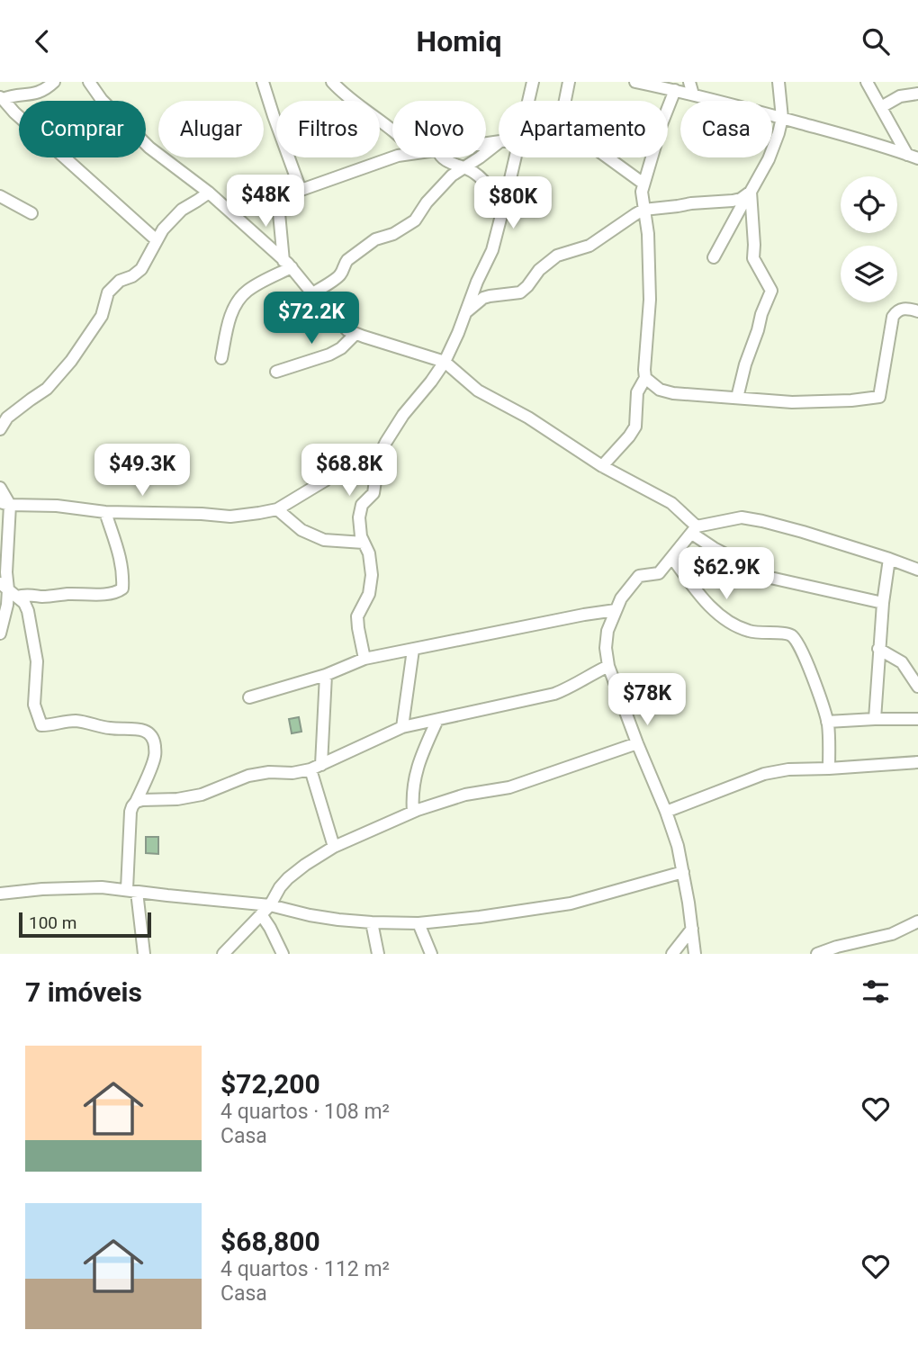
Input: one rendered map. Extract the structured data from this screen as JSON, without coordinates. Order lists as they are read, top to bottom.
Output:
{
  "scale_bar": "100 m",
  "page": {
    "header": "Homiq",
    "chip": [
      "Comprar",
      "Alugar",
      "Filtros",
      "Novo",
      "Apartamento",
      "Casa"
    ],
    "price": [
      "$48K",
      "$80K",
      "$72.2K",
      "$49.3K",
      "$68.8K",
      "$62.9K",
      "$78K"
    ],
    "scale": "100 m",
    "heading": "7 imóveis",
    "list": [
      {
        "name": "$72,200",
        "note": "4 quartos · 108 m² · Casa"
      },
      {
        "name": "$68,800",
        "note": "4 quartos · 112 m² · Casa"
      }
    ]
  }
}
